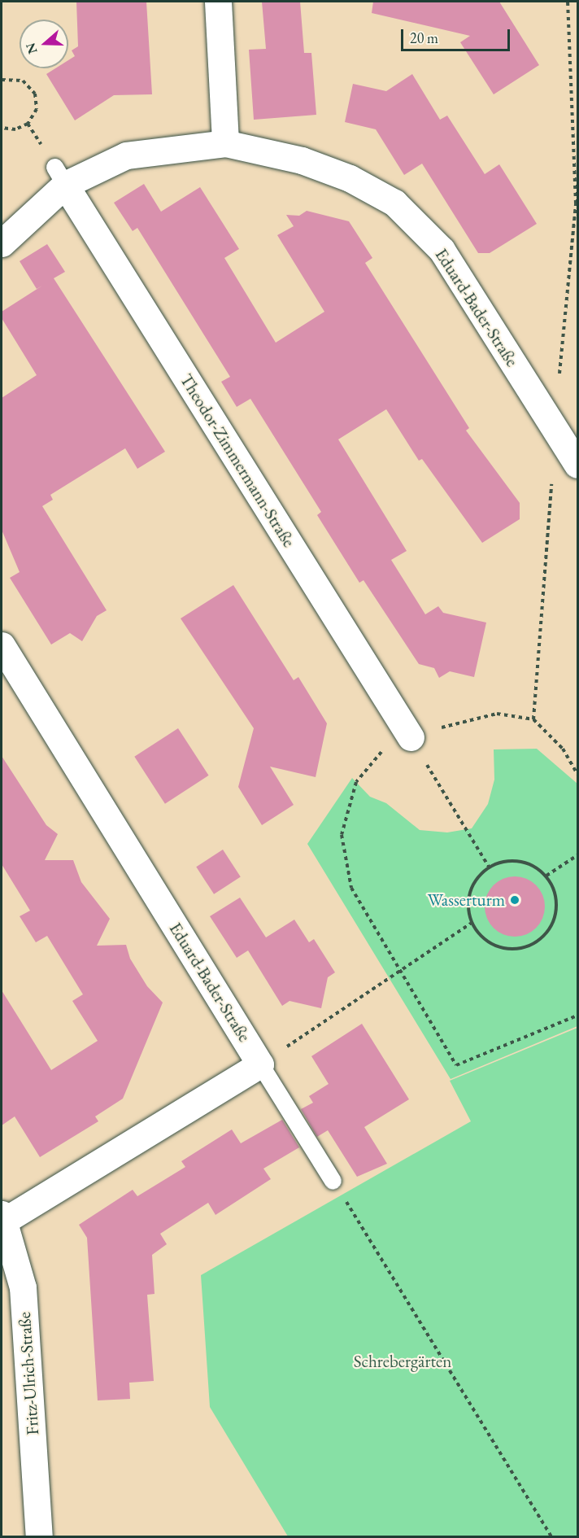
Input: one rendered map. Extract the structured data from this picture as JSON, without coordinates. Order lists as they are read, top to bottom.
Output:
{
  "streets": {
    "street": ["Eduard-Bader-Straße", "Theodor-Zimmermann-Straße", "Fritz-Ulrich-Straße"]
  },
  "crossings": [
    ["Eduard-Bader-Straße", "Theodor-Zimmermann-Straße"]
  ],
  "parks": ["Schrebergärten"],
  "places": ["Wasserturm"],
  "scale_bar": "20 m",
  "north": "left"
}
